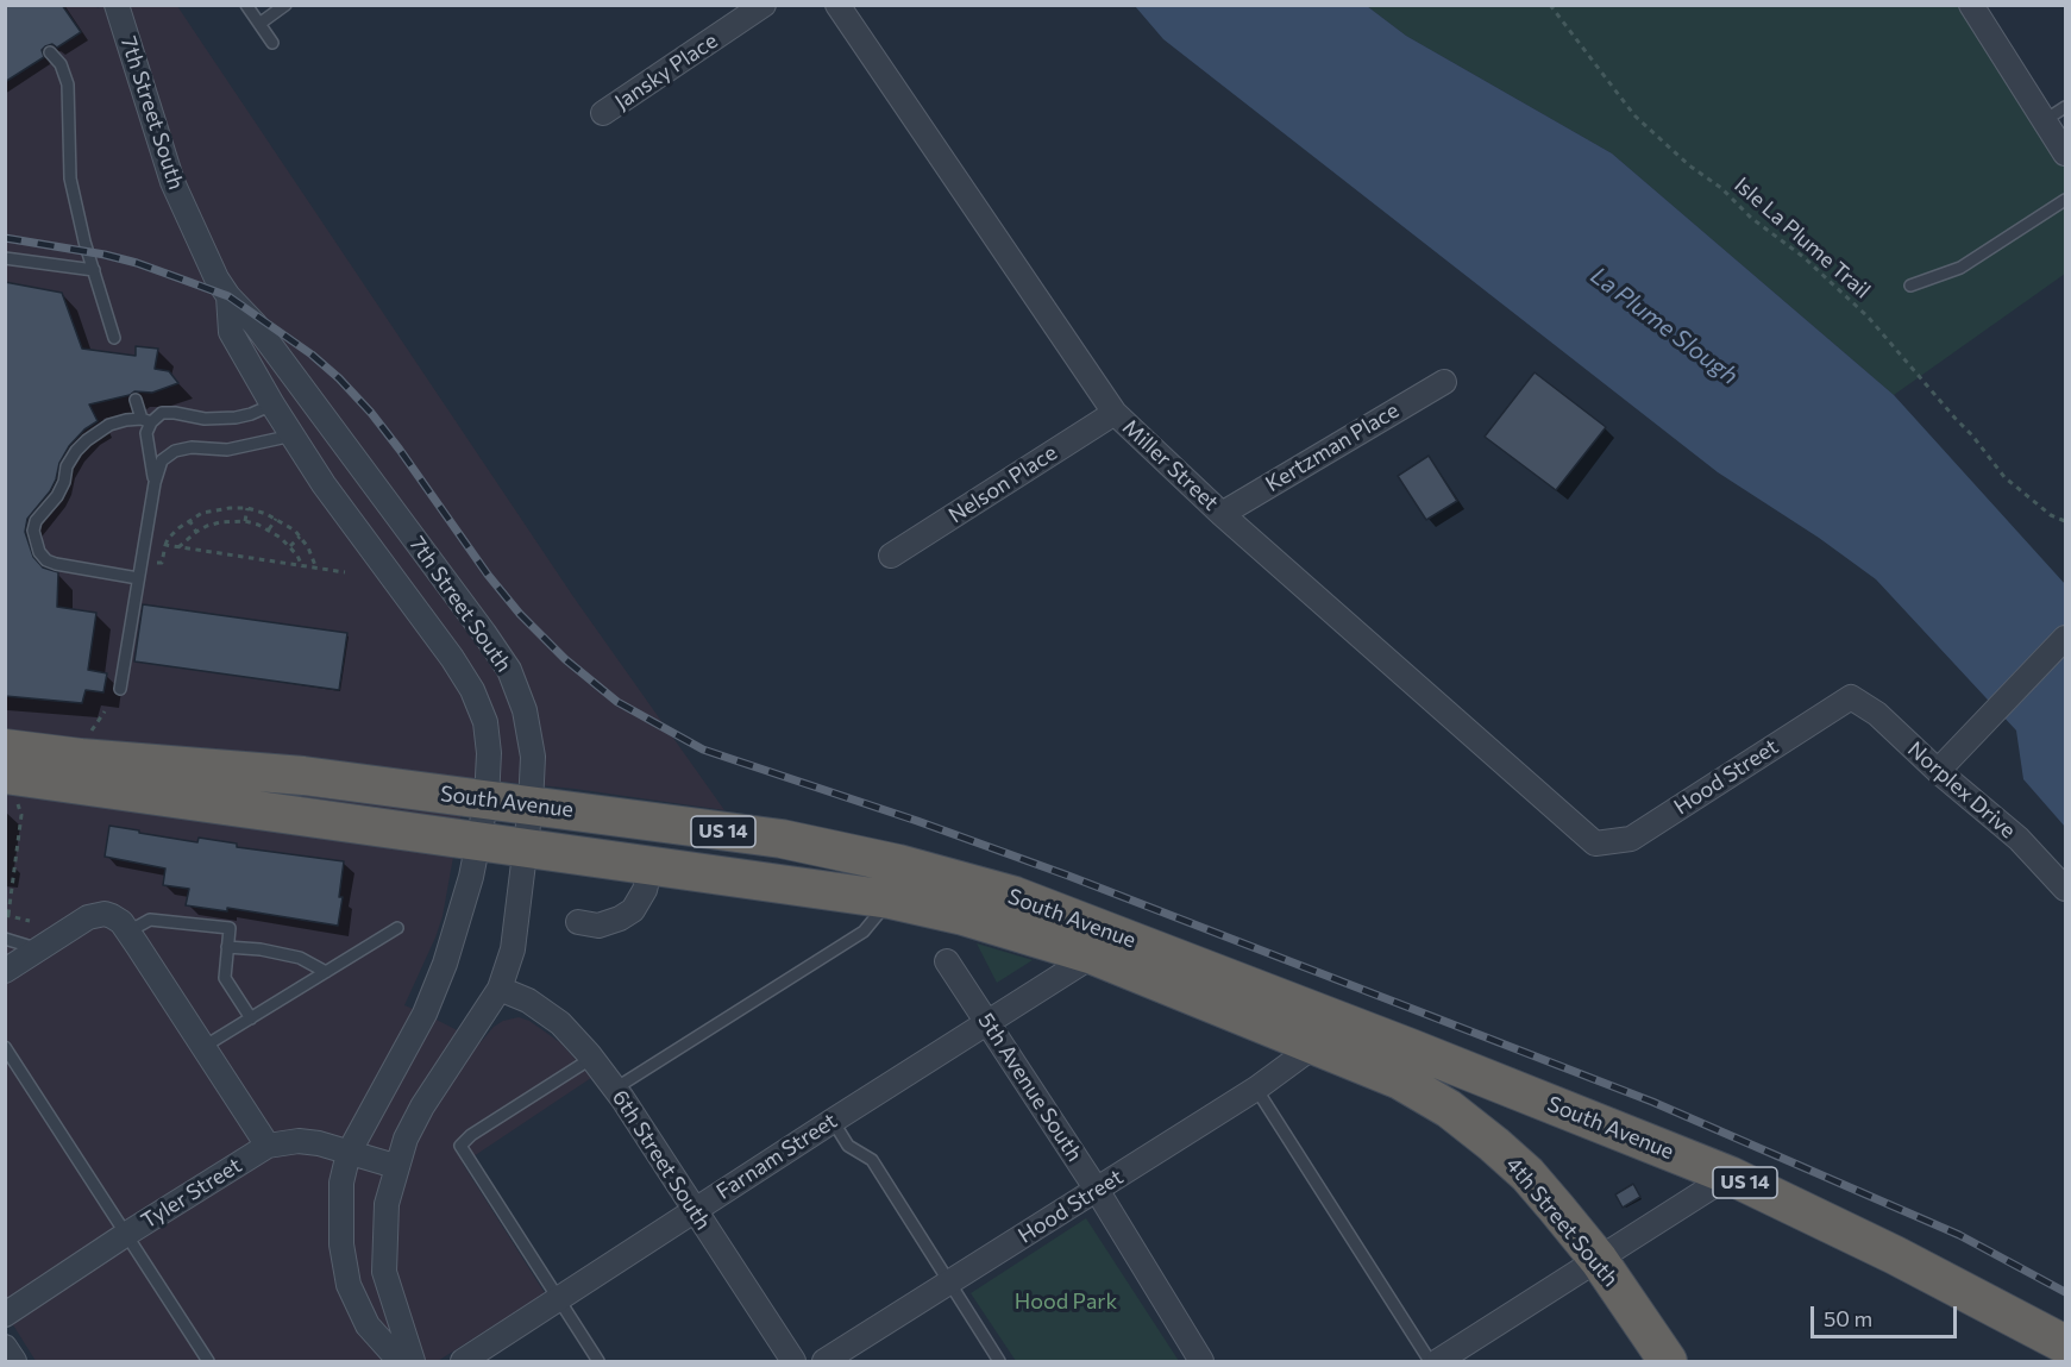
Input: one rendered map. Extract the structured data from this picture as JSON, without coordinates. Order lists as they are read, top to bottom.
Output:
{
  "streets": {
    "highway": ["South Avenue", "US 14", "4th Street South"],
    "street": [
      "Jansky Place",
      "7th Street South",
      "Kertzman Place",
      "Miller Street",
      "Nelson Place",
      "Hood Street",
      "Norplex Drive",
      "5th Avenue South",
      "Farnam Street",
      "6th Street South",
      "Tyler Street"
    ],
    "path": ["Isle La Plume Trail"]
  },
  "crossings": [
    ["7th Street South", "South Avenue"],
    ["7th Street South", "6th Street South"],
    ["7th Street South", "Tyler Street"],
    ["Kertzman Place", "Miller Street"],
    ["Miller Street", "Nelson Place"],
    ["Miller Street", "Hood Street"],
    ["Hood Street", "Norplex Drive"],
    ["Hood Street", "South Avenue"],
    ["Hood Street", "5th Avenue South"],
    ["South Avenue", "Farnam Street"],
    ["South Avenue", "4th Street South"],
    ["5th Avenue South", "Farnam Street"],
    ["Farnam Street", "6th Street South"]
  ],
  "water": ["La Plume Slough"],
  "parks": ["Hood Park"],
  "scale_bar": "50 m"
}
